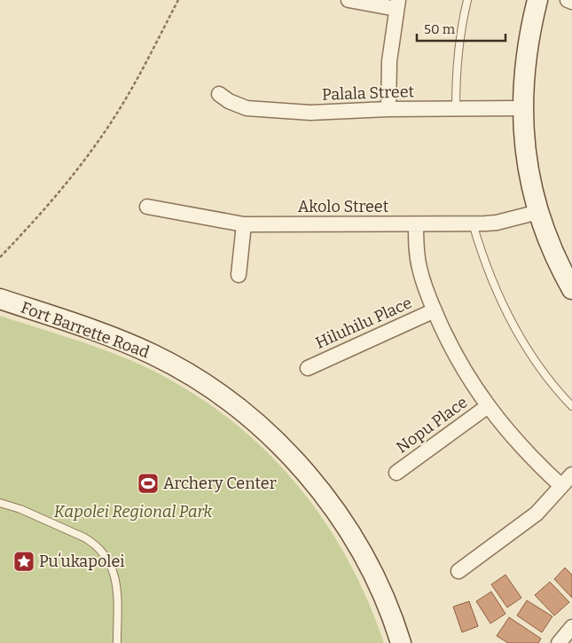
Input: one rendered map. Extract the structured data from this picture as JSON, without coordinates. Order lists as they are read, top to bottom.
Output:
{
  "streets": {
    "main road": ["Fort Barrette Road"],
    "street": [
      "Palala Street",
      "Akolo Street",
      "Hiluhilu Place",
      "Nopu Place"
    ]
  },
  "parks": ["Kapolei Regional Park"],
  "places": {
    "sports": ["Archery Center"],
    "place": ["Puʻukapolei"]
  },
  "scale_bar": "50 m"
}
